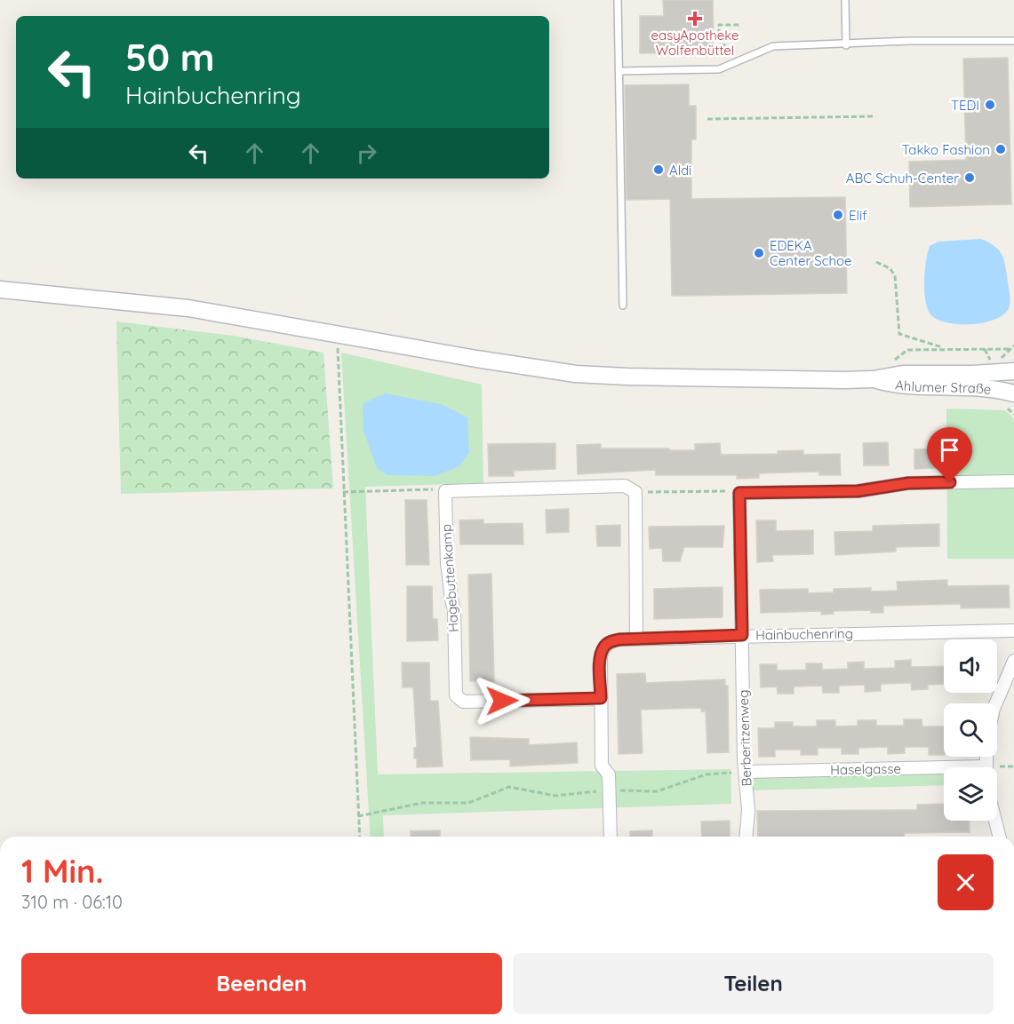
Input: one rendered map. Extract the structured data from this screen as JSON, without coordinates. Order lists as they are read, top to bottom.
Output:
{
  "streets": {
    "main road": ["Ahlumer Straße"],
    "street": [
      "Hagebuttenkamp",
      "Hainbuchenring",
      "Berberitzenweg",
      "Haselgasse"
    ]
  },
  "crossings": [
    ["Hagebuttenkamp", "Hainbuchenring"],
    ["Hainbuchenring", "Berberitzenweg"],
    ["Berberitzenweg", "Haselgasse"]
  ],
  "places": {
    "health": ["easyApotheke Wolfenbüttel"],
    "other": [
      "TEDI",
      "Takko Fashion",
      "Aldi",
      "ABC Schuh-Center",
      "Elif",
      "EDEKA Center Schoe"
    ]
  },
  "page": {
    "turn": ["50 m", "Hainbuchenring"],
    "heading": ["1 Min.", "310 m · 06:10"],
    "buttons": ["Beenden", "Teilen"]
  }
}
